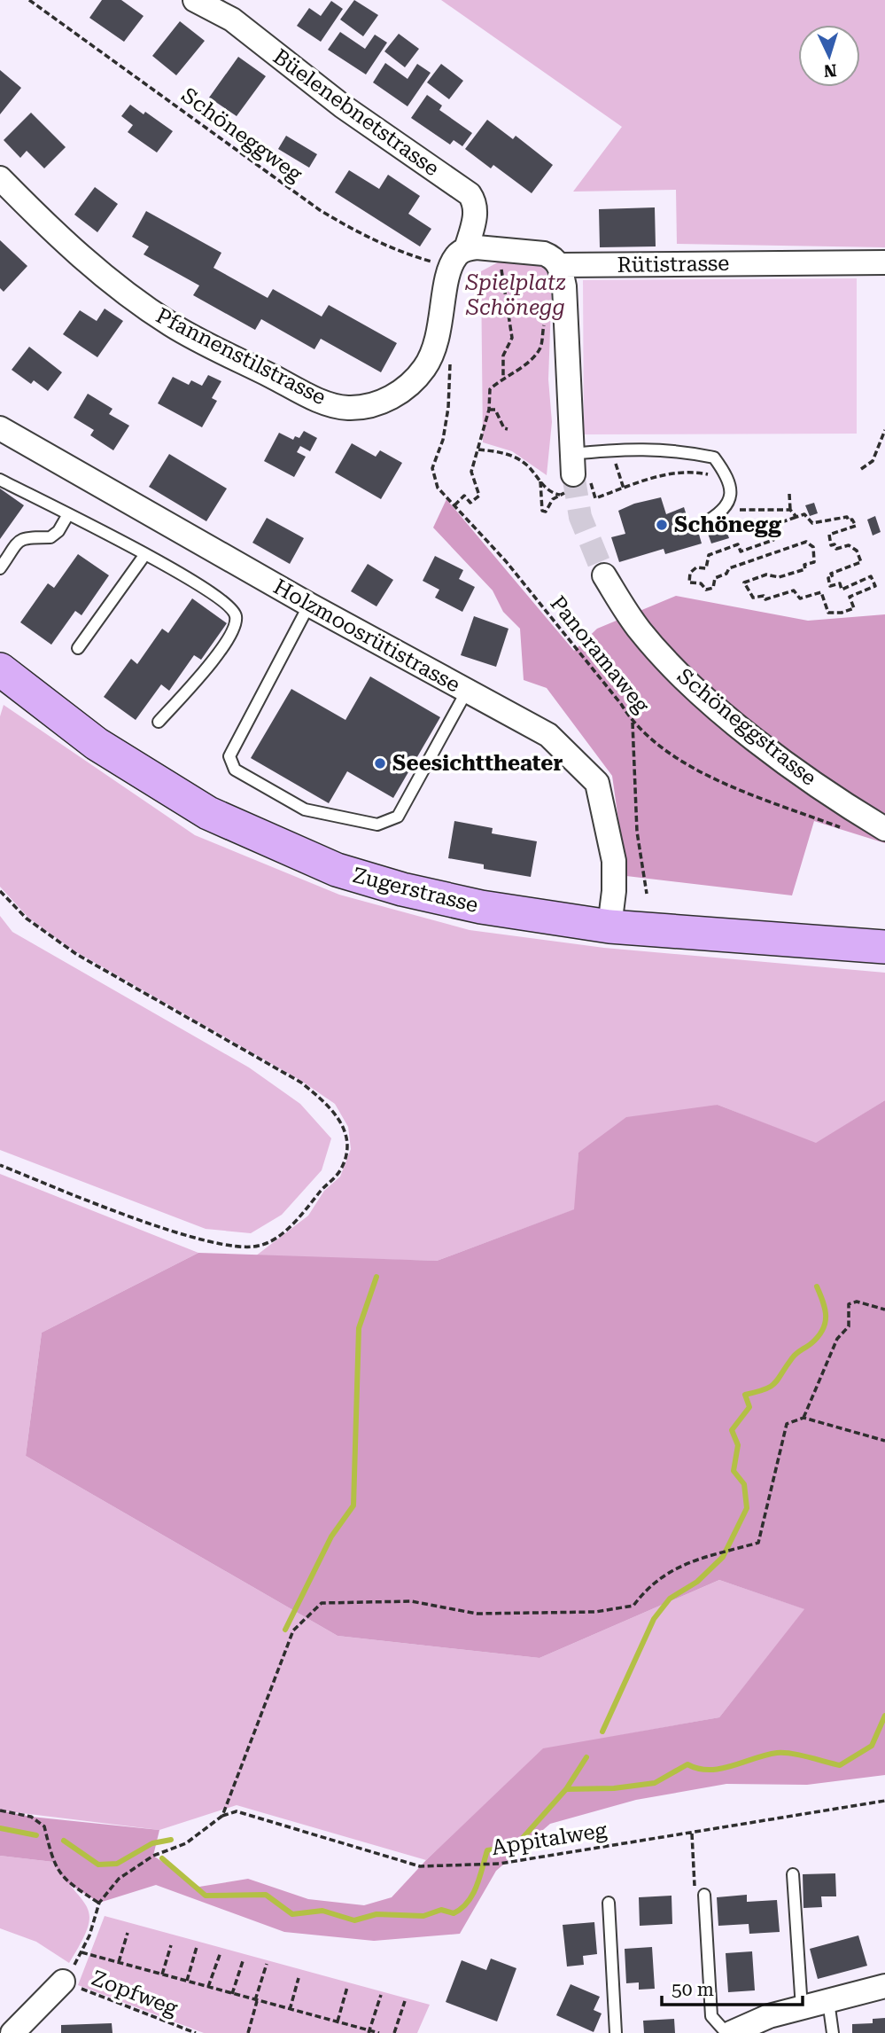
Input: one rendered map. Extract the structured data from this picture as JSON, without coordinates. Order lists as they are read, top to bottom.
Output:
{
  "streets": {
    "main road": ["Zugerstrasse"],
    "street": [
      "Büelenebnetstrasse",
      "Rütistrasse",
      "Pfannenstilstrasse",
      "Holzmoosrütistrasse",
      "Schöneggstrasse"
    ],
    "path": [
      "Schöneggweg",
      "Panoramaweg",
      "Appitalweg",
      "Zopfweg"
    ]
  },
  "crossings": [
    ["Büelenebnetstrasse", "Rütistrasse"],
    ["Schöneggweg", "Pfannenstilstrasse"],
    ["Pfannenstilstrasse", "Panoramaweg"],
    ["Holzmoosrütistrasse", "Zugerstrasse"]
  ],
  "parks": ["Spielplatz Schönegg"],
  "places": ["Schönegg", "Seesichttheater"],
  "scale_bar": "50 m",
  "north": "bottom"
}
